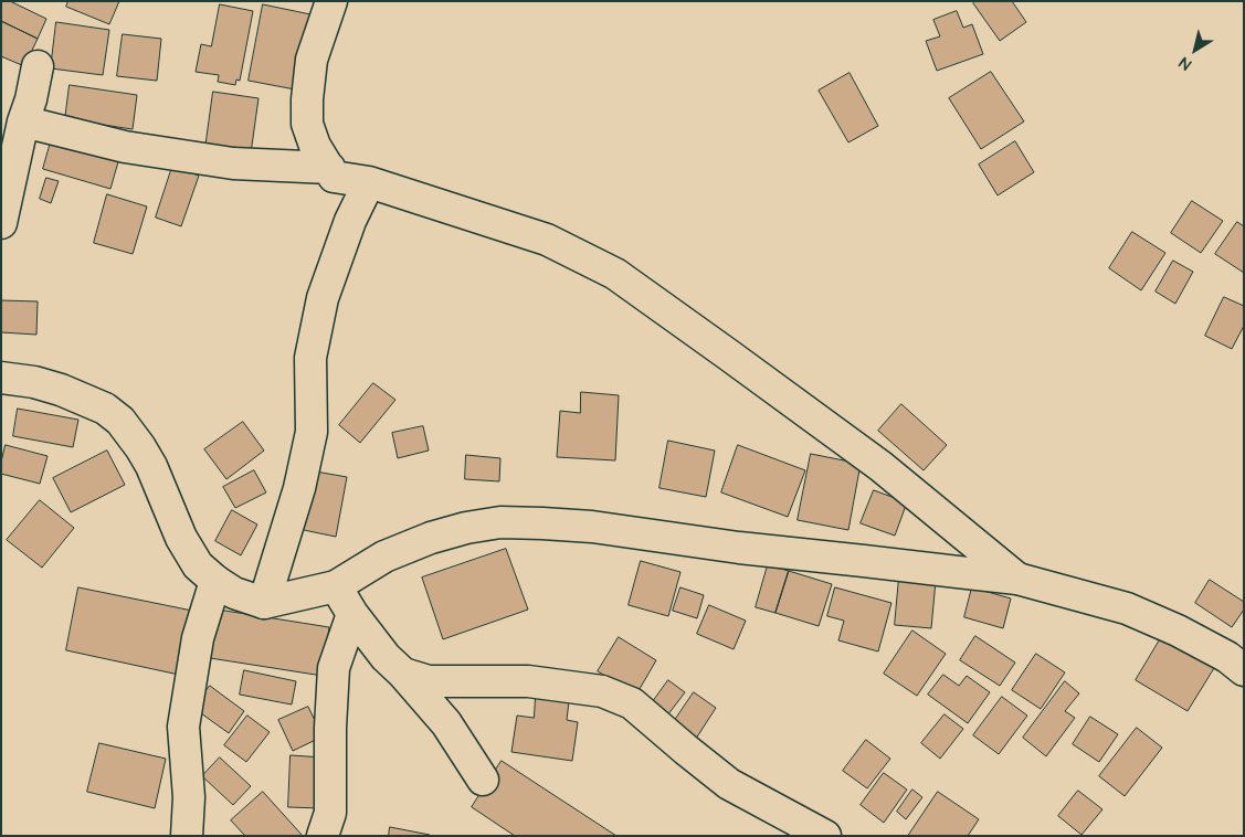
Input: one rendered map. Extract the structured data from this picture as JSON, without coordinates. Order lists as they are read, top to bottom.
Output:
{
  "north": "bottom left"
}
